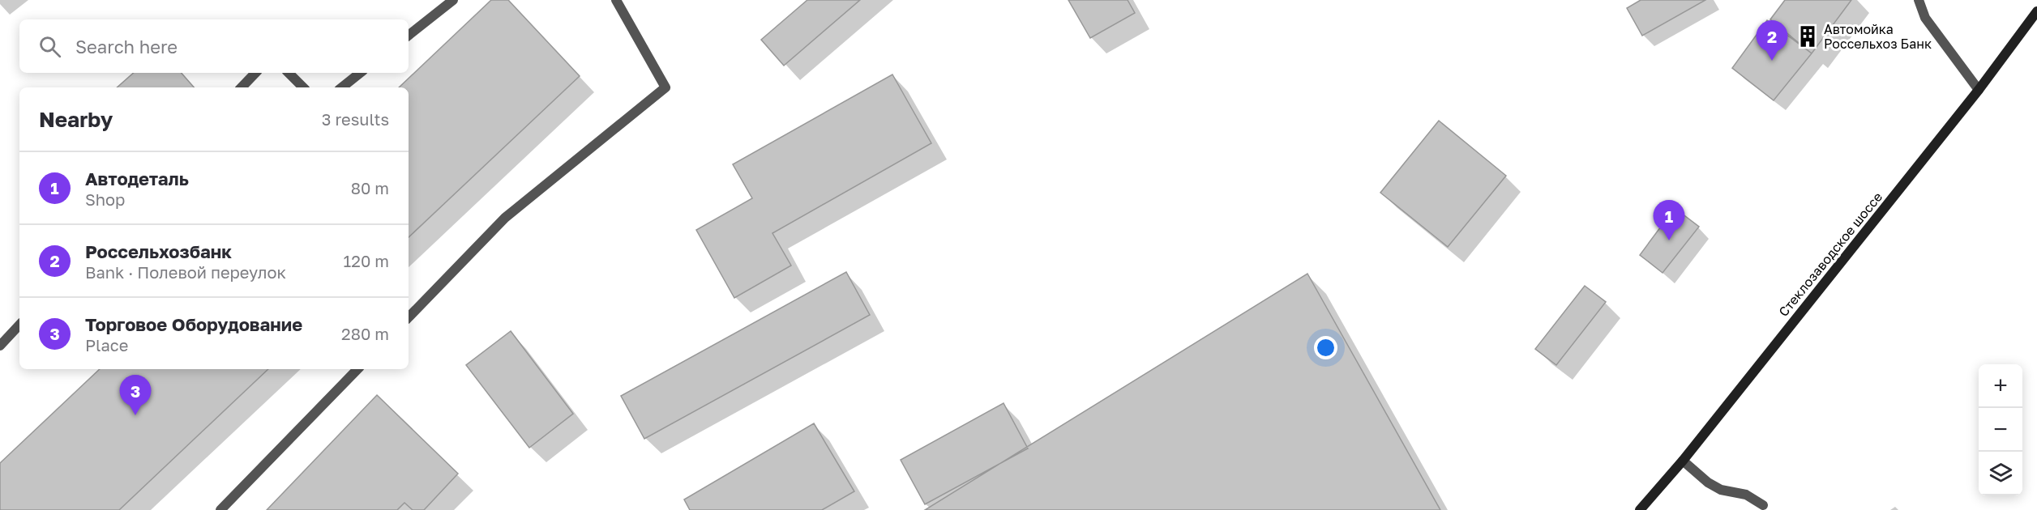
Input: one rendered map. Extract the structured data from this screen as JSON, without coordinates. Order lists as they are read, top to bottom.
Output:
{
  "streets": {
    "main road": ["Стеклозаводское шоссе"]
  },
  "places": {
    "building": ["Автомойка Россельхоз Банк"]
  },
  "page": {
    "search": "Search here",
    "pins": ["2", "1", "3"],
    "heading": ["Nearby", "3 results"],
    "list": [
      {
        "mark": "1",
        "name": "Автодеталь",
        "note": "Shop",
        "value": "80 m"
      },
      {
        "mark": "2",
        "name": "Россельхозбанк",
        "note": "Bank · Полевой переулок",
        "value": "120 m"
      },
      {
        "mark": "3",
        "name": "Торговое Оборудование",
        "note": "Place",
        "value": "280 m"
      }
    ],
    "map_buttons": ["+", "−"]
  }
}
